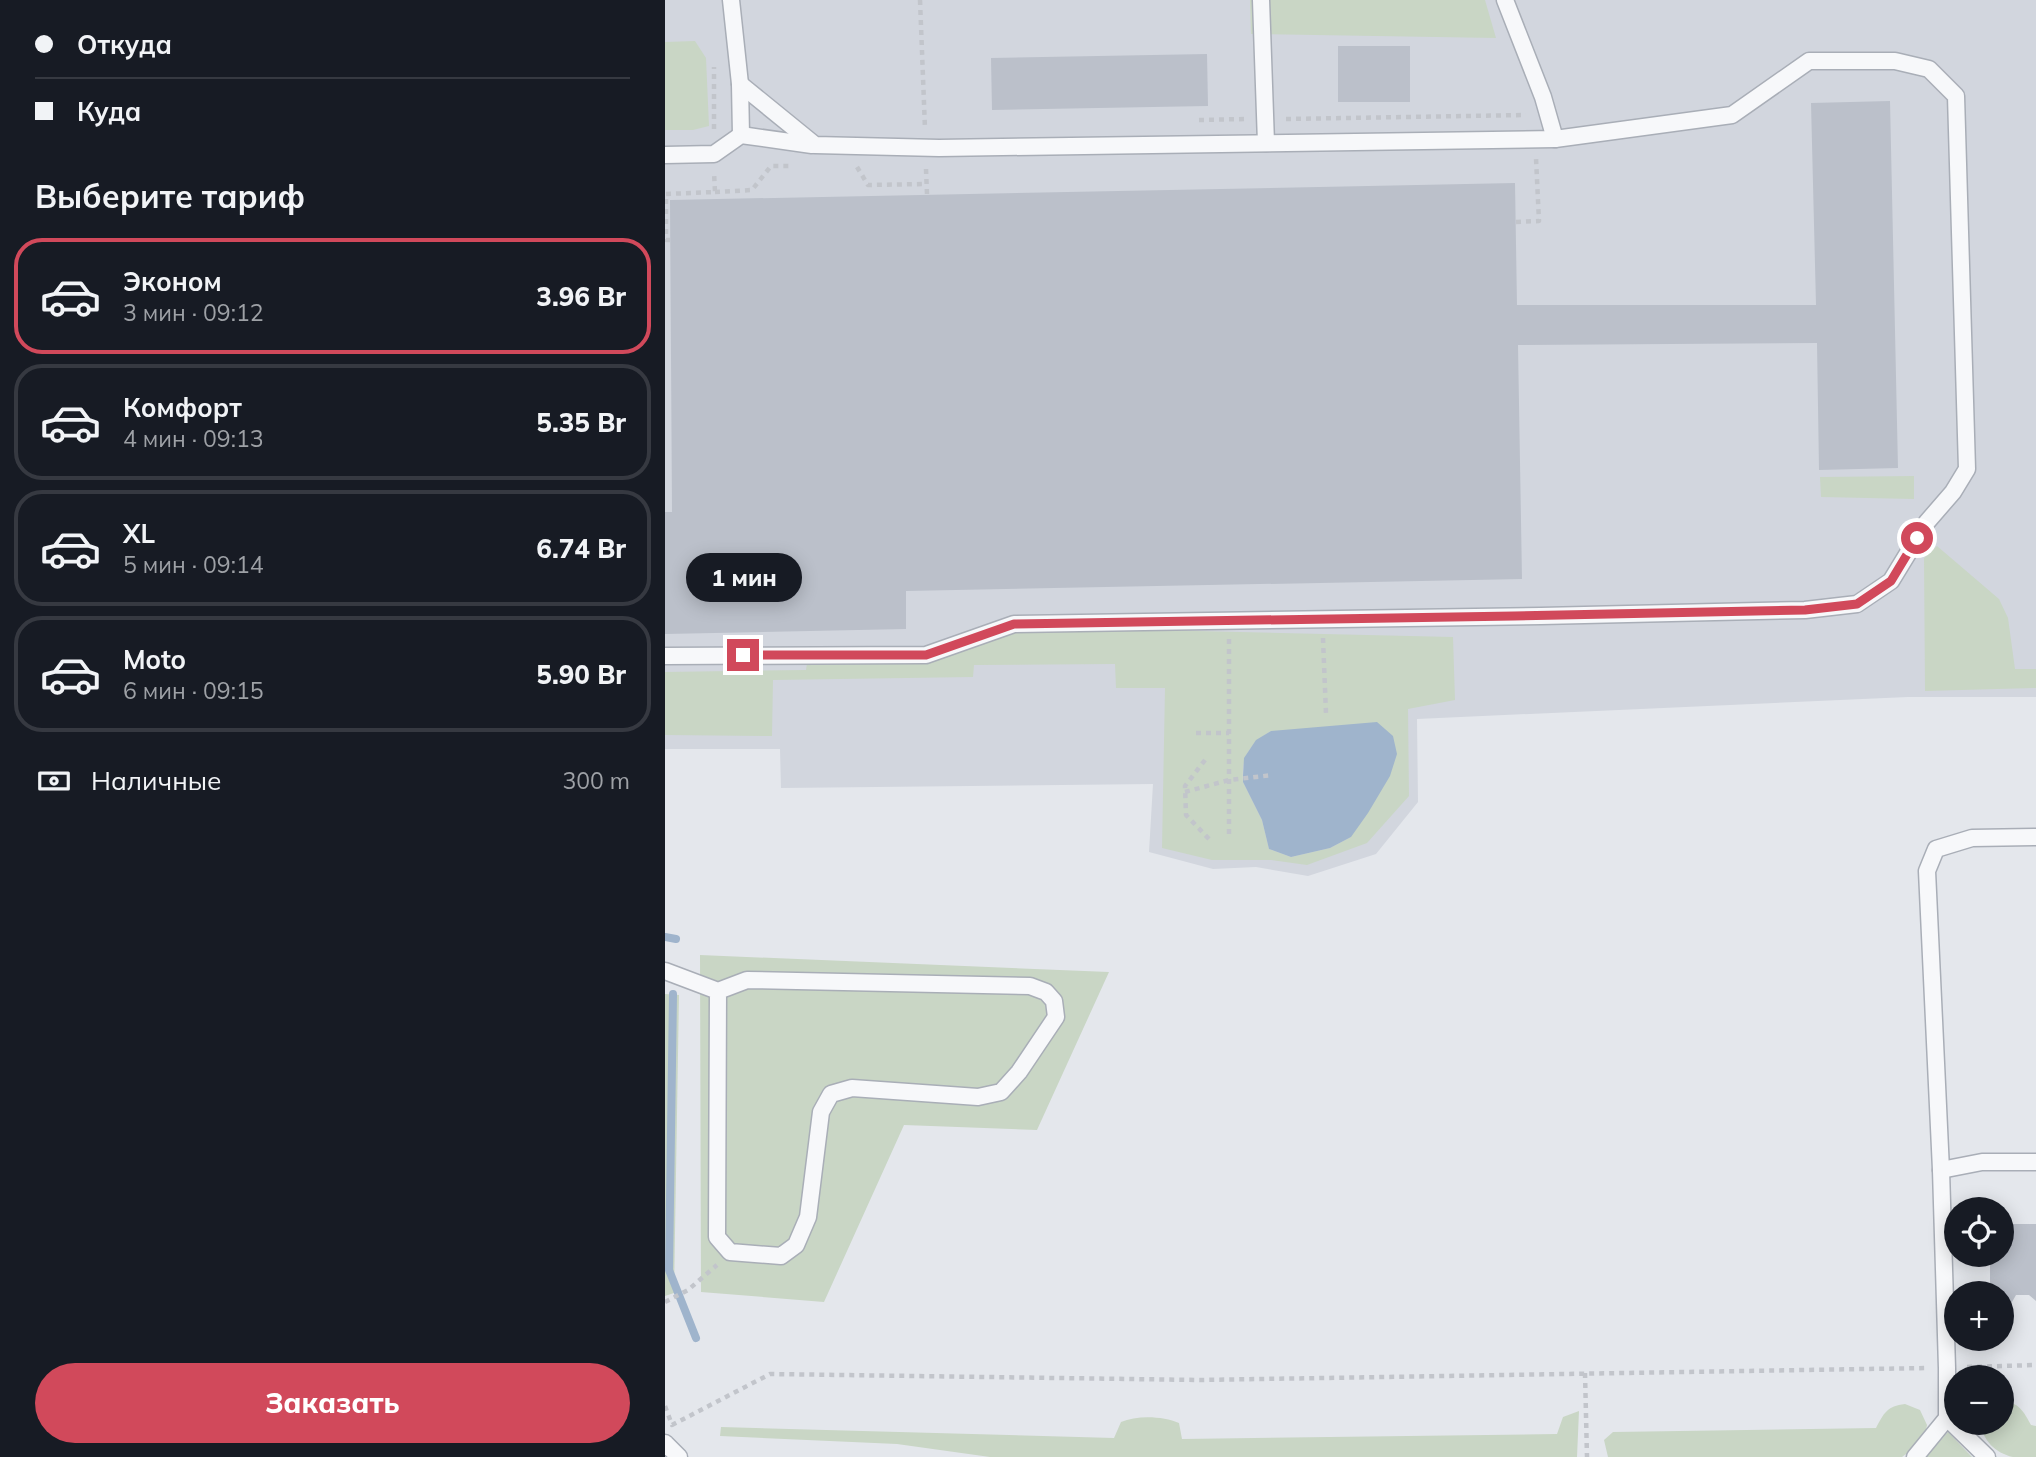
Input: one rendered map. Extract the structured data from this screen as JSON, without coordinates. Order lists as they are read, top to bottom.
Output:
{
  "page": {
    "banner": ["Откуда", "Куда"],
    "heading": "Выберите тариф",
    "list": [
      {
        "name": "Эконом",
        "note": "3 мин · 09:12",
        "value": "3.96 Br"
      },
      {
        "name": "Комфорт",
        "note": "4 мин · 09:13",
        "value": "5.35 Br"
      },
      {
        "name": "XL",
        "note": "5 мин · 09:14",
        "value": "6.74 Br"
      },
      {
        "name": "Moto",
        "note": "6 мин · 09:15",
        "value": "5.90 Br"
      }
    ],
    "bubble": "1 мин",
    "pay": ["Наличные", "300 m"],
    "map_buttons": ["+", "−"],
    "buttons": "Заказать"
  }
}
